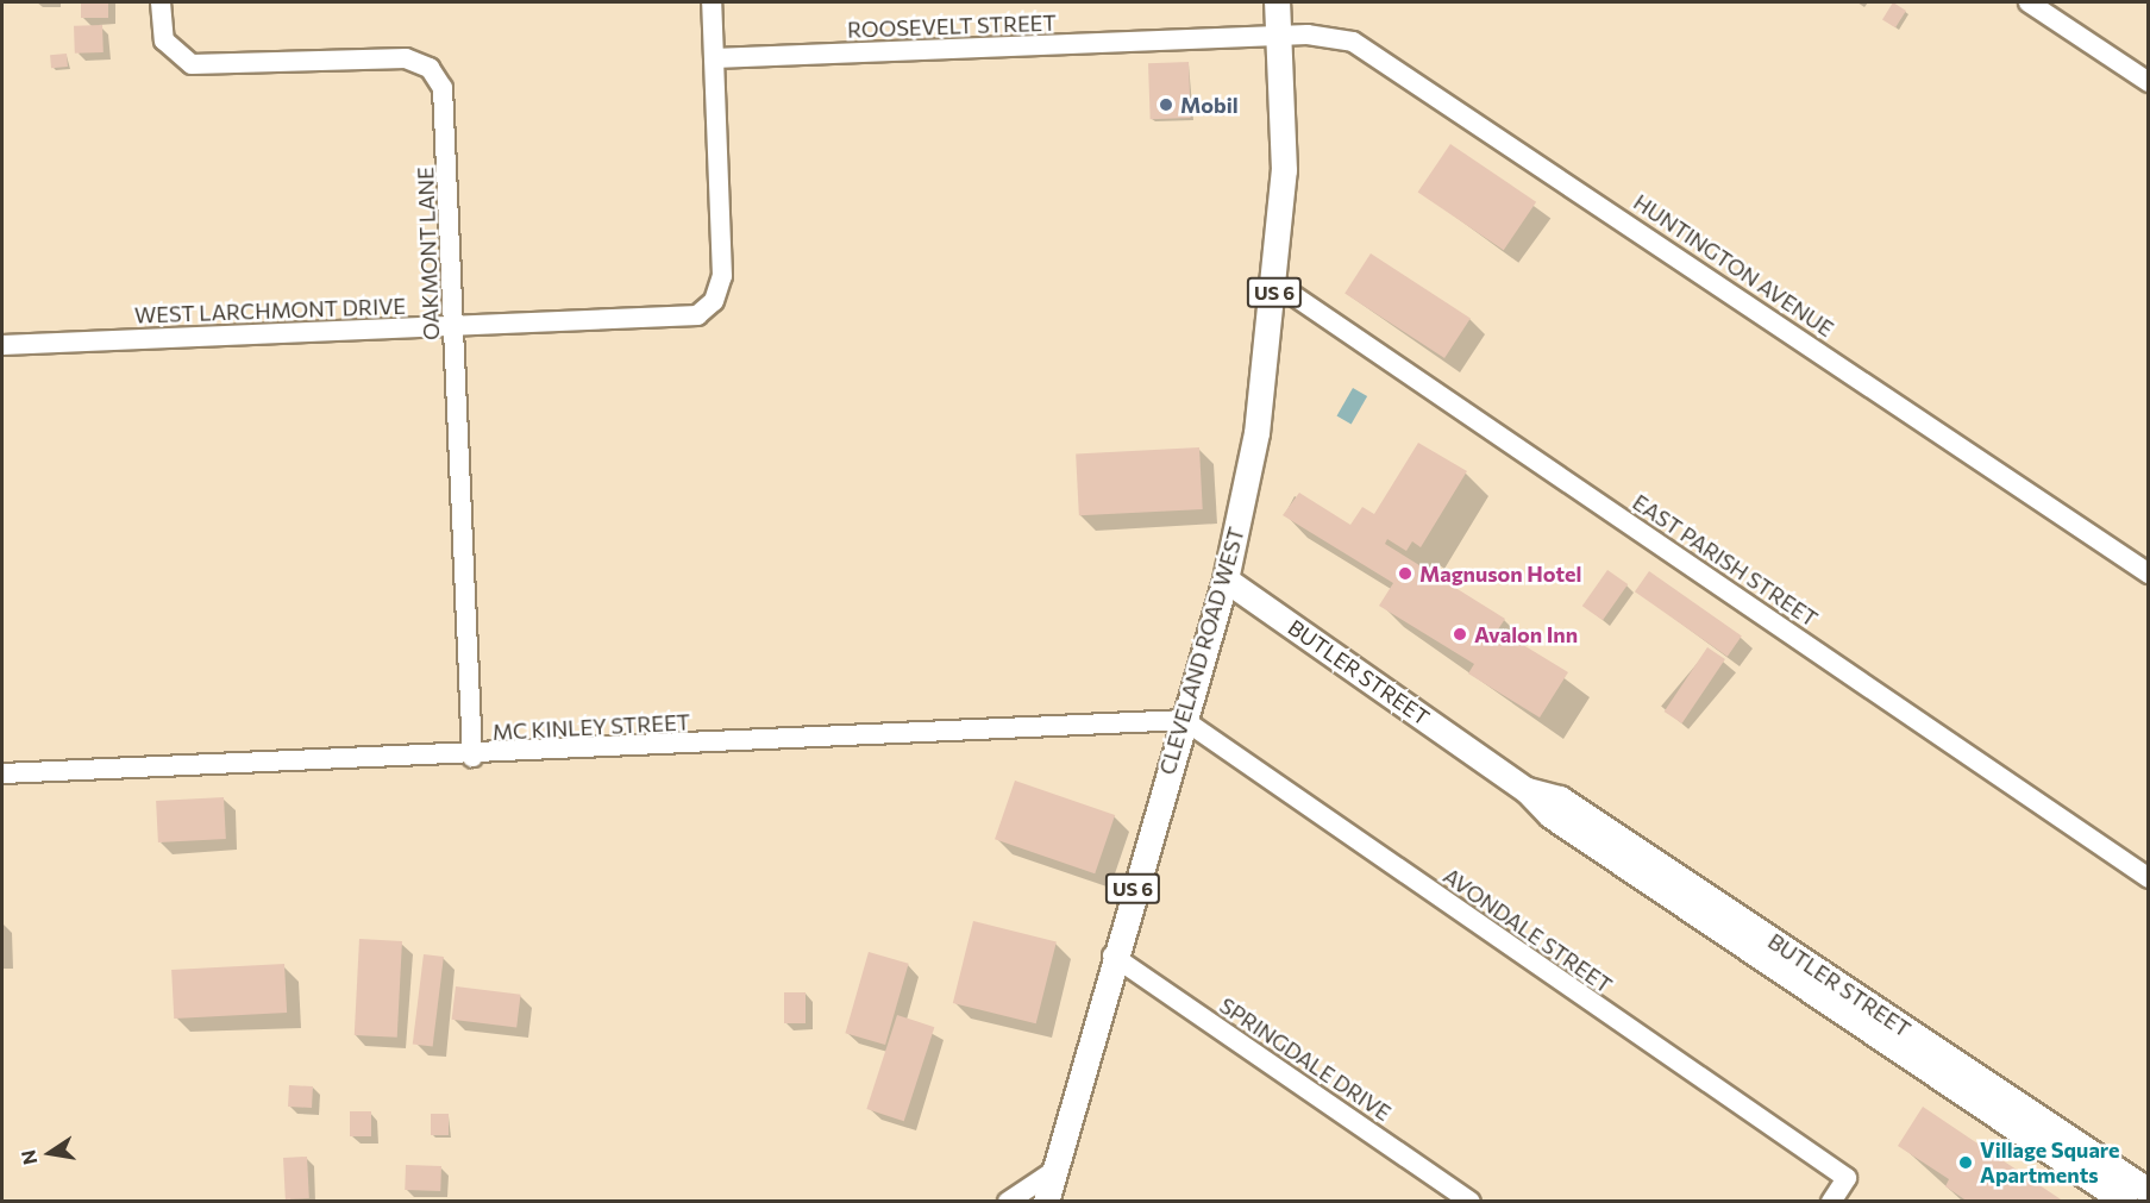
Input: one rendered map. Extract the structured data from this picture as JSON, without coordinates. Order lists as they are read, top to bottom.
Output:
{
  "streets": {
    "main road": ["US 6", "CLEVELAND ROAD WEST", "BUTLER STREET"],
    "street": [
      "ROOSEVELT STREET",
      "OAKMONT LANE",
      "HUNTINGTON AVENUE",
      "WEST LARCHMONT DRIVE",
      "EAST PARISH STREET",
      "MC KINLEY STREET",
      "AVONDALE STREET",
      "SPRINGDALE DRIVE"
    ]
  },
  "crossings": [
    ["ROOSEVELT STREET", "HUNTINGTON AVENUE"],
    ["ROOSEVELT STREET", "WEST LARCHMONT DRIVE"],
    ["ROOSEVELT STREET", "CLEVELAND ROAD WEST"],
    ["OAKMONT LANE", "WEST LARCHMONT DRIVE"],
    ["OAKMONT LANE", "MC KINLEY STREET"],
    ["HUNTINGTON AVENUE", "CLEVELAND ROAD WEST"],
    ["EAST PARISH STREET", "CLEVELAND ROAD WEST"],
    ["CLEVELAND ROAD WEST", "BUTLER STREET"],
    ["CLEVELAND ROAD WEST", "MC KINLEY STREET"],
    ["CLEVELAND ROAD WEST", "AVONDALE STREET"],
    ["CLEVELAND ROAD WEST", "SPRINGDALE DRIVE"],
    ["MC KINLEY STREET", "AVONDALE STREET"]
  ],
  "places": [
    "Mobil",
    "Magnuson Hotel",
    "Avalon Inn",
    "Village Square Apartments"
  ],
  "north": "left"
}
